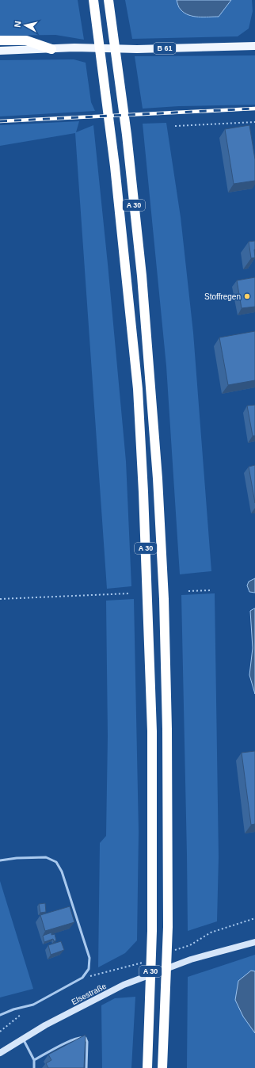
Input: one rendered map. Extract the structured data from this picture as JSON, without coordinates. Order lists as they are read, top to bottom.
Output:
{
  "streets": {
    "highway": ["A 30"],
    "main road": ["B 61"],
    "street": ["Elsestraße"]
  },
  "places": ["Stoffregen"],
  "north": "left"
}
